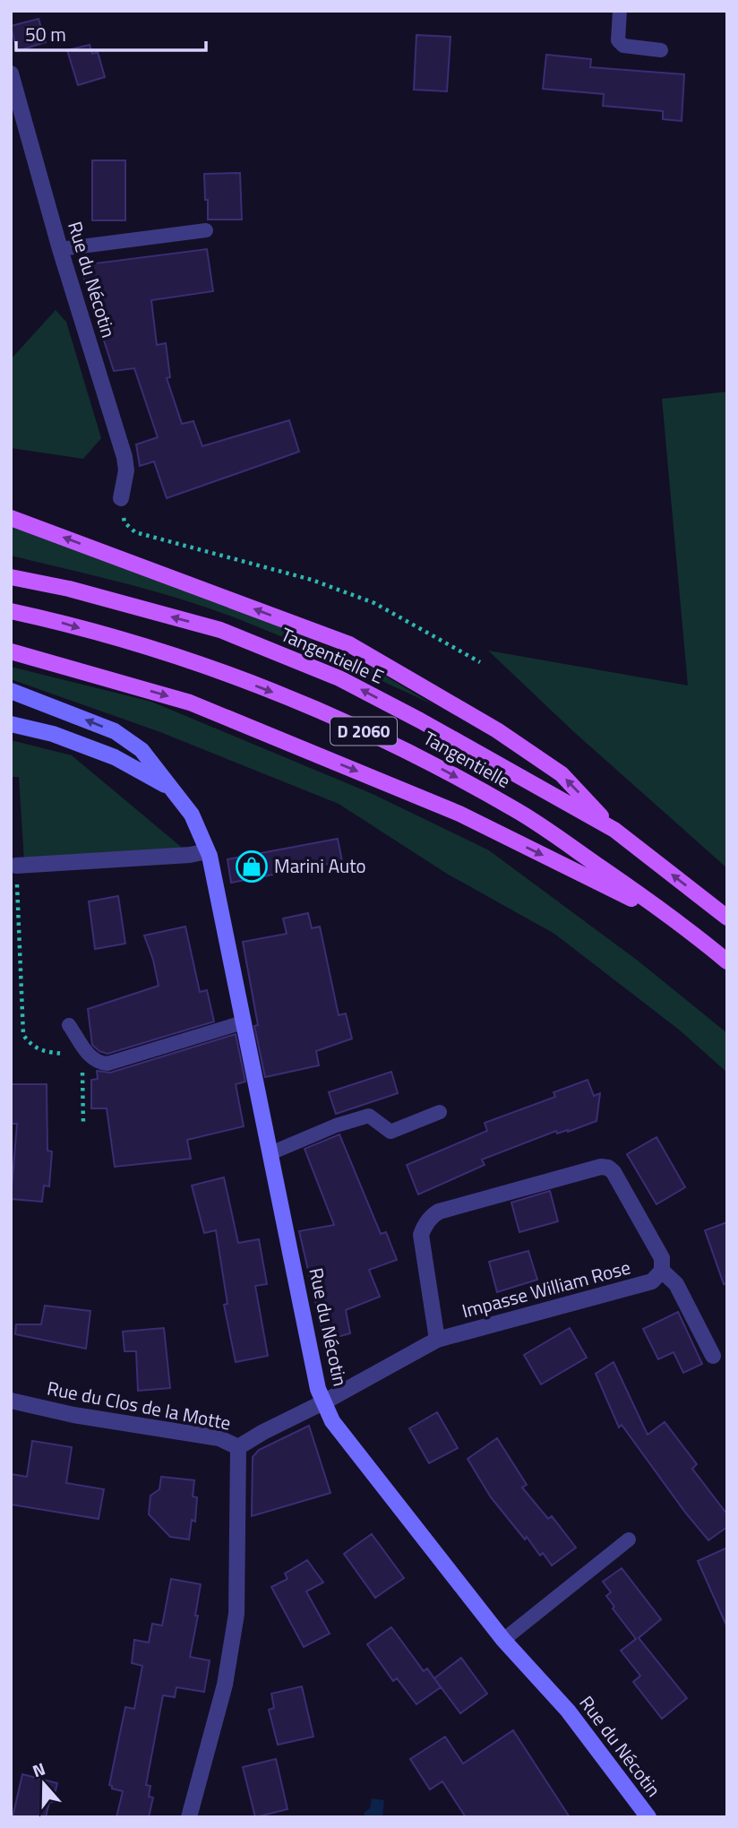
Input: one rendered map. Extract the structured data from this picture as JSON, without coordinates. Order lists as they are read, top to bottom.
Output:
{
  "streets": {
    "main road": ["Tangentielle E", "D 2060", "Tangentielle"],
    "street": ["Rue du Nécotin", "Impasse William Rose", "Rue du Clos de la Motte"]
  },
  "crossings": [
    ["Rue du Nécotin", "Impasse William Rose"],
    ["Rue du Nécotin", "Rue du Clos de la Motte"],
    ["Tangentielle E", "D 2060"],
    ["Impasse William Rose", "Rue du Clos de la Motte"]
  ],
  "places": {
    "shop": ["Marini Auto"]
  },
  "scale_bar": "50 m",
  "north": "top"
}
